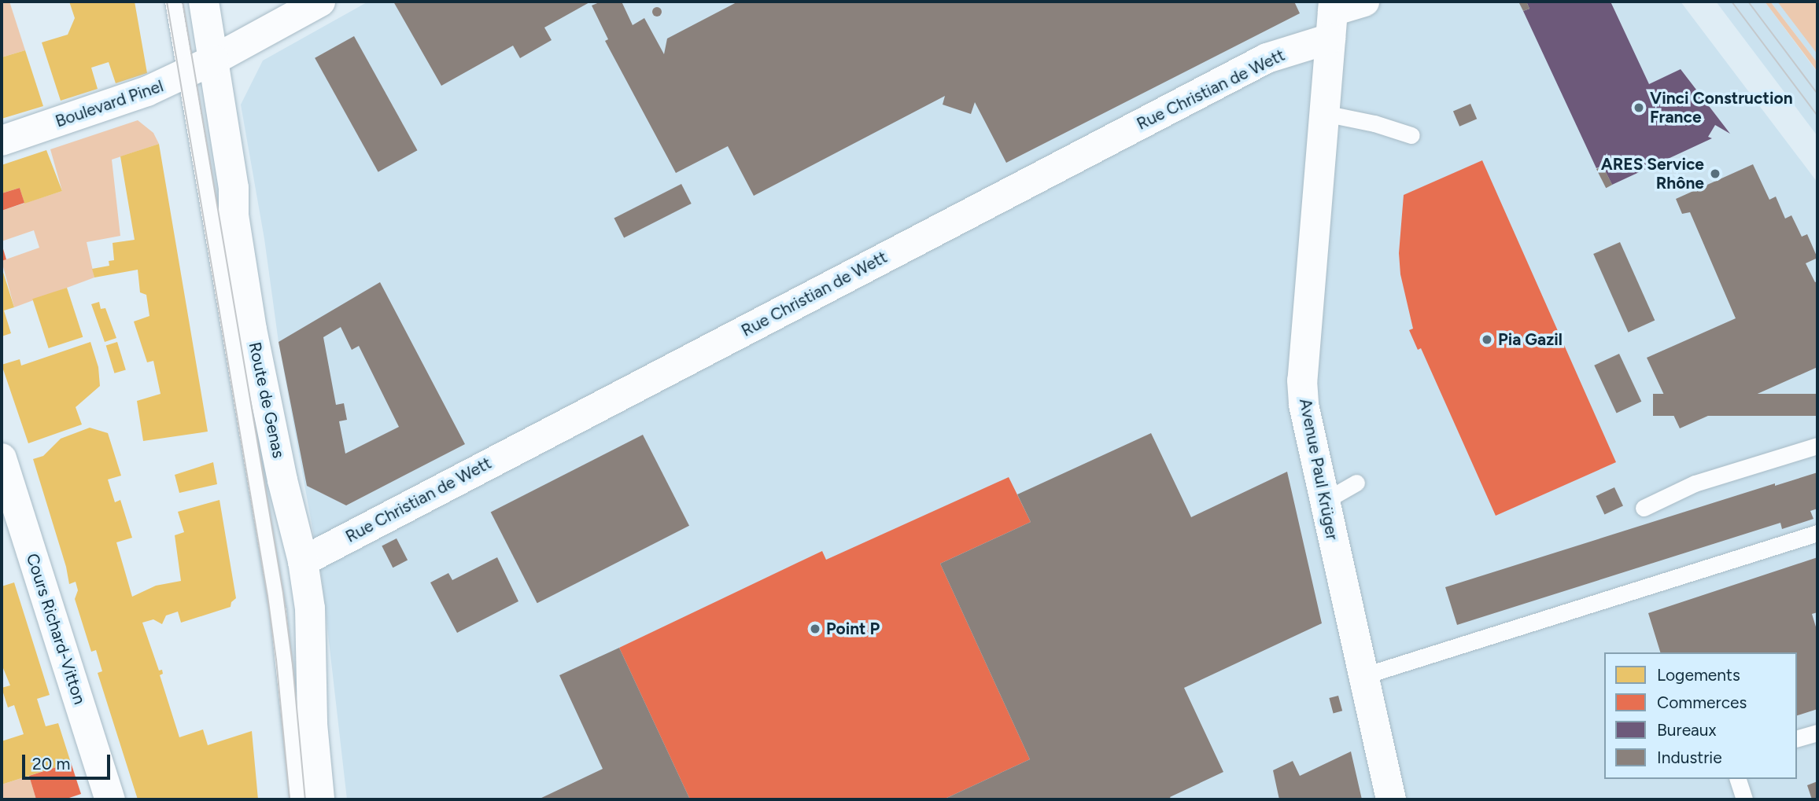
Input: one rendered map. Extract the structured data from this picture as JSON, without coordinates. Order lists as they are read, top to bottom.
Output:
{
  "streets": {
    "street": [
      "Rue Christian de Wett",
      "Boulevard Pinel",
      "Route de Genas",
      "Avenue Paul Krüger",
      "Cours Richard-Vitton"
    ]
  },
  "crossings": [
    ["Rue Christian de Wett", "Route de Genas"],
    ["Rue Christian de Wett", "Avenue Paul Krüger"],
    ["Boulevard Pinel", "Route de Genas"]
  ],
  "places": [
    "Vinci Construction France",
    "ARES Service Rhône",
    "Pia Gazil",
    "Point P"
  ],
  "legend": [
    "Logements",
    "Commerces",
    "Bureaux",
    "Industrie"
  ],
  "scale_bar": "20 m"
}
